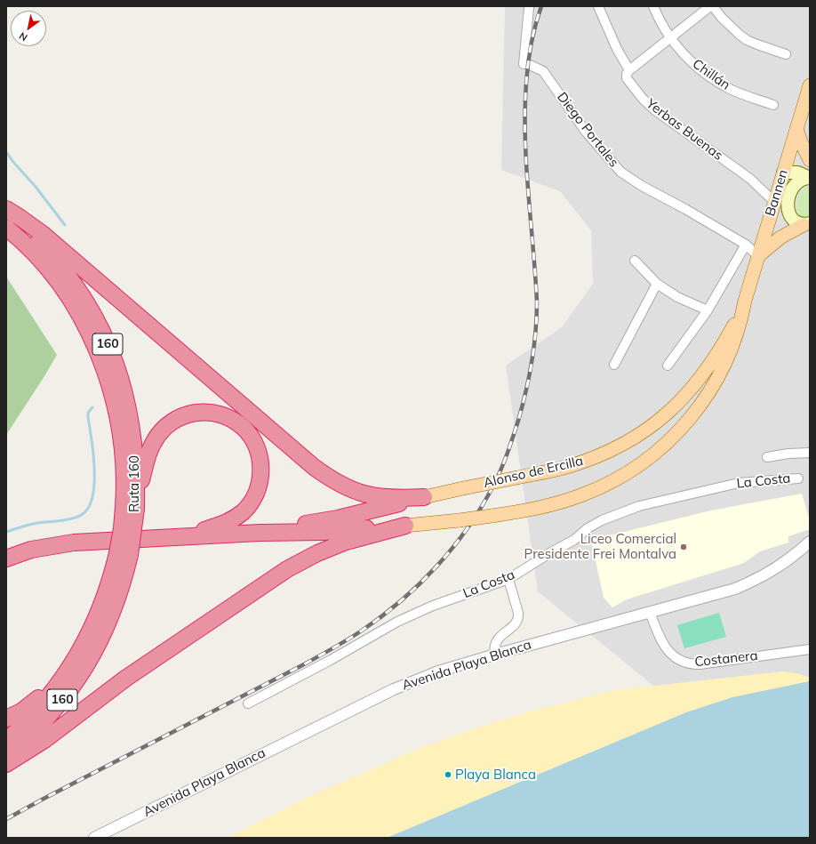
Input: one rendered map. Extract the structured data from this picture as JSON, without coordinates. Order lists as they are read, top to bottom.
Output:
{
  "streets": {
    "highway": ["160", "Ruta 160"],
    "main road": ["Bannen", "Alonso de Ercilla"],
    "street": [
      "Chillán",
      "Diego Portales",
      "Yerbas Buenas",
      "La Costa",
      "Costanera",
      "Avenida Playa Blanca"
    ]
  },
  "crossings": [
    ["Diego Portales", "Bannen"],
    ["Yerbas Buenas", "Bannen"],
    ["Bannen", "Alonso de Ercilla"],
    ["Costanera", "Avenida Playa Blanca"]
  ],
  "places": ["Liceo Comercial Presidente Frei Montalva", "Playa Blanca"],
  "north": "bottom left"
}
